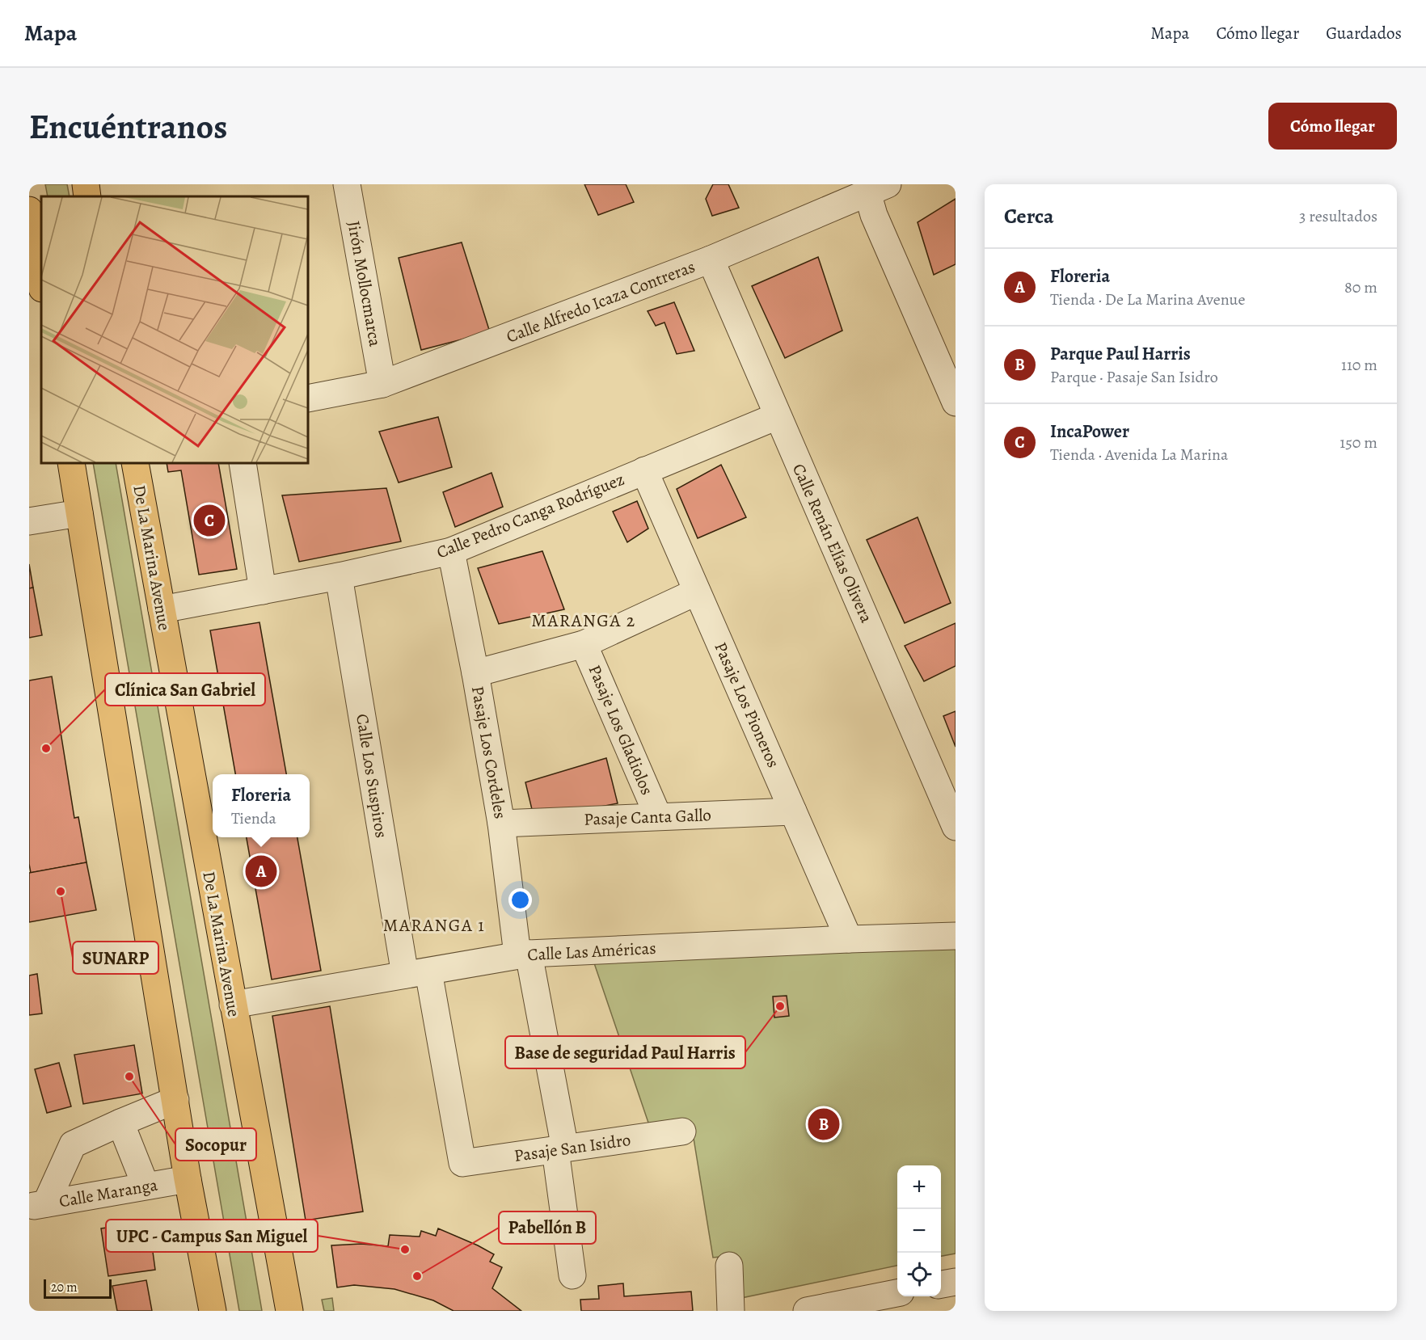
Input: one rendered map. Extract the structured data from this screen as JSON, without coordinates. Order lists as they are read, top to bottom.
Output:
{
  "streets": {
    "main road": ["De La Marina Avenue"],
    "street": [
      "Jirón Mollocmarca",
      "Calle Alfredo Icaza Contreras",
      "Calle Pedro Canga Rodríguez",
      "Calle Renán Elías Olivera",
      "Pasaje Los Pioneros",
      "Pasaje Los Gladiolos",
      "Pasaje Los Cordeles",
      "Calle Los Suspiros",
      "Pasaje Canta Gallo",
      "Calle Las Américas",
      "Pasaje San Isidro",
      "Calle Maranga"
    ]
  },
  "crossings": [
    ["Jirón Mollocmarca", "Calle Alfredo Icaza Contreras"],
    ["Calle Alfredo Icaza Contreras", "Calle Renán Elías Olivera"],
    ["Calle Pedro Canga Rodríguez", "Calle Renán Elías Olivera"],
    ["Calle Pedro Canga Rodríguez", "De La Marina Avenue"],
    ["Calle Pedro Canga Rodríguez", "Pasaje Los Pioneros"],
    ["Calle Pedro Canga Rodríguez", "Pasaje Los Cordeles"],
    ["Calle Pedro Canga Rodríguez", "Calle Los Suspiros"],
    ["De La Marina Avenue", "Calle Las Américas"],
    ["Pasaje Los Pioneros", "Pasaje Canta Gallo"],
    ["Pasaje Los Pioneros", "Calle Las Américas"],
    ["Pasaje Los Gladiolos", "Pasaje Canta Gallo"],
    ["Pasaje Los Cordeles", "Pasaje Canta Gallo"],
    ["Pasaje Los Cordeles", "Calle Las Américas"],
    ["Pasaje Los Cordeles", "Pasaje San Isidro"],
    ["Calle Los Suspiros", "Calle Las Américas"],
    ["Calle Los Suspiros", "Pasaje San Isidro"]
  ],
  "districts": ["MARANGA 2", "MARANGA 1"],
  "places": [
    "Clínica San Gabriel",
    "SUNARP",
    "Base de seguridad Paul Harris",
    "Socopur",
    "UPC - Campus San Miguel",
    "Pabellón B"
  ],
  "scale_bar": "20 m",
  "page": {
    "header": "Mapa",
    "nav": ["Mapa", "Cómo llegar", "Guardados"],
    "buttons": "Cómo llegar",
    "title": "Encuéntranos",
    "heading": ["Cerca", "3 resultados"],
    "list": [
      {
        "mark": "A",
        "name": "Floreria",
        "note": "Tienda · De La Marina Avenue",
        "value": "80 m"
      },
      {
        "mark": "B",
        "name": "Parque Paul Harris",
        "note": "Parque · Pasaje San Isidro",
        "value": "110 m"
      },
      {
        "mark": "C",
        "name": "IncaPower",
        "note": "Tienda · Avenida La Marina",
        "value": "150 m"
      }
    ],
    "pins": ["C", "A", "B"],
    "popup": ["Floreria", "Tienda"],
    "map_buttons": ["+", "−"],
    "scale": "20 m"
  }
}
